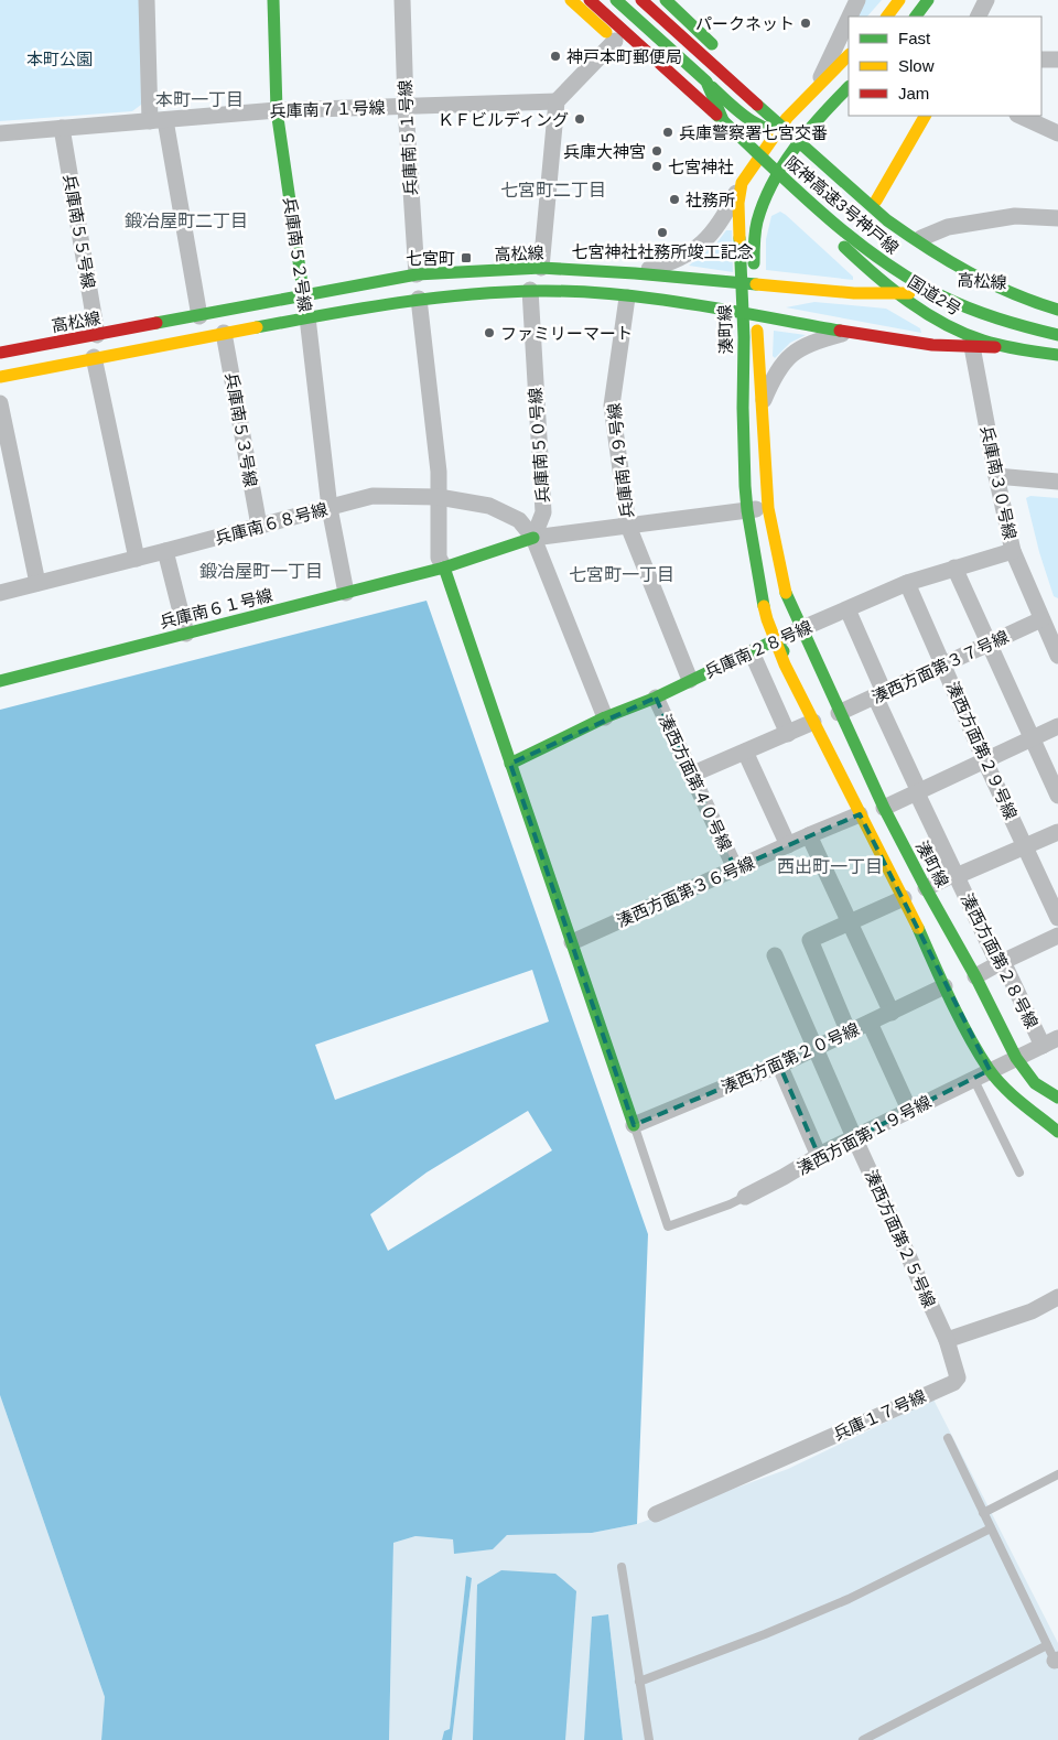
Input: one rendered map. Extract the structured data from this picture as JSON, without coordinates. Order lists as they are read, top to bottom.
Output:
{
  "streets": {
    "main road": [
      "阪神高速3号神戸線",
      "高松線",
      "兵庫南５２号線",
      "国道2号",
      "湊町線",
      "兵庫南６１号線",
      "兵庫南２８号線"
    ],
    "street": [
      "兵庫南７１号線",
      "兵庫南５１号線",
      "兵庫南５５号線",
      "兵庫南５３号線",
      "兵庫南５０号線",
      "兵庫南４９号線",
      "兵庫南３０号線",
      "兵庫南６８号線",
      "湊西方面第３７号線",
      "湊西方面第２９号線",
      "湊西方面第４０号線",
      "湊西方面第３６号線",
      "湊西方面第２８号線",
      "湊西方面第２０号線",
      "湊西方面第１９号線",
      "湊西方面第２５号線",
      "兵庫１７号線"
    ]
  },
  "crossings": [
    ["兵庫南７１号線", "兵庫南５１号線"],
    ["兵庫南７１号線", "兵庫南５５号線"],
    ["兵庫南７１号線", "兵庫南５２号線"],
    ["兵庫南５１号線", "高松線"],
    ["兵庫南５５号線", "高松線"],
    ["高松線", "兵庫南５２号線"],
    ["高松線", "国道2号"],
    ["高松線", "湊町線"],
    ["高松線", "兵庫南５３号線"],
    ["高松線", "兵庫南５０号線"],
    ["高松線", "兵庫南４９号線"],
    ["高松線", "兵庫南３０号線"],
    ["兵庫南５２号線", "兵庫南６８号線"],
    ["兵庫南５２号線", "兵庫南６１号線"],
    ["国道2号", "湊町線"],
    ["国道2号", "兵庫南３０号線"],
    ["湊町線", "兵庫南２８号線"],
    ["湊町線", "湊西方面第３７号線"],
    ["湊町線", "湊西方面第３６号線"],
    ["湊町線", "湊西方面第２０号線"],
    ["湊町線", "湊西方面第１９号線"],
    ["兵庫南５３号線", "兵庫南６８号線"],
    ["兵庫南５０号線", "兵庫南６８号線"],
    ["兵庫南５０号線", "兵庫南６１号線"],
    ["兵庫南４９号線", "兵庫南２８号線"],
    ["兵庫南３０号線", "兵庫南２８号線"],
    ["兵庫南３０号線", "湊西方面第３７号線"],
    ["兵庫南６８号線", "兵庫南６１号線"],
    ["兵庫南２８号線", "湊西方面第２９号線"],
    ["兵庫南２８号線", "湊西方面第４０号線"],
    ["兵庫南２８号線", "湊西方面第２８号線"],
    ["湊西方面第３７号線", "湊西方面第２９号線"],
    ["湊西方面第３７号線", "湊西方面第４０号線"],
    ["湊西方面第３７号線", "湊西方面第２８号線"],
    ["湊西方面第４０号線", "湊西方面第３６号線"],
    ["湊西方面第２８号線", "湊西方面第１９号線"],
    ["湊西方面第２０号線", "湊西方面第１９号線"],
    ["湊西方面第２０号線", "湊西方面第２５号線"],
    ["湊西方面第１９号線", "湊西方面第２５号線"],
    ["湊西方面第２５号線", "兵庫１７号線"]
  ],
  "districts": [
    "本町一丁目",
    "七宮町二丁目",
    "鍛冶屋町二丁目",
    "鍛冶屋町一丁目",
    "七宮町一丁目",
    "西出町一丁目"
  ],
  "parks": ["本町公園"],
  "places": {
    "other": [
      "パークネット",
      "神戸本町郵便局",
      "ＫＦビルディング",
      "兵庫警察署七宮交番",
      "兵庫大神宮",
      "七宮神社",
      "社務所",
      "七宮神社社務所竣工記念",
      "ファミリーマート"
    ],
    "transit": ["七宮町"]
  },
  "legend": ["Fast", "Slow", "Jam"]
}
